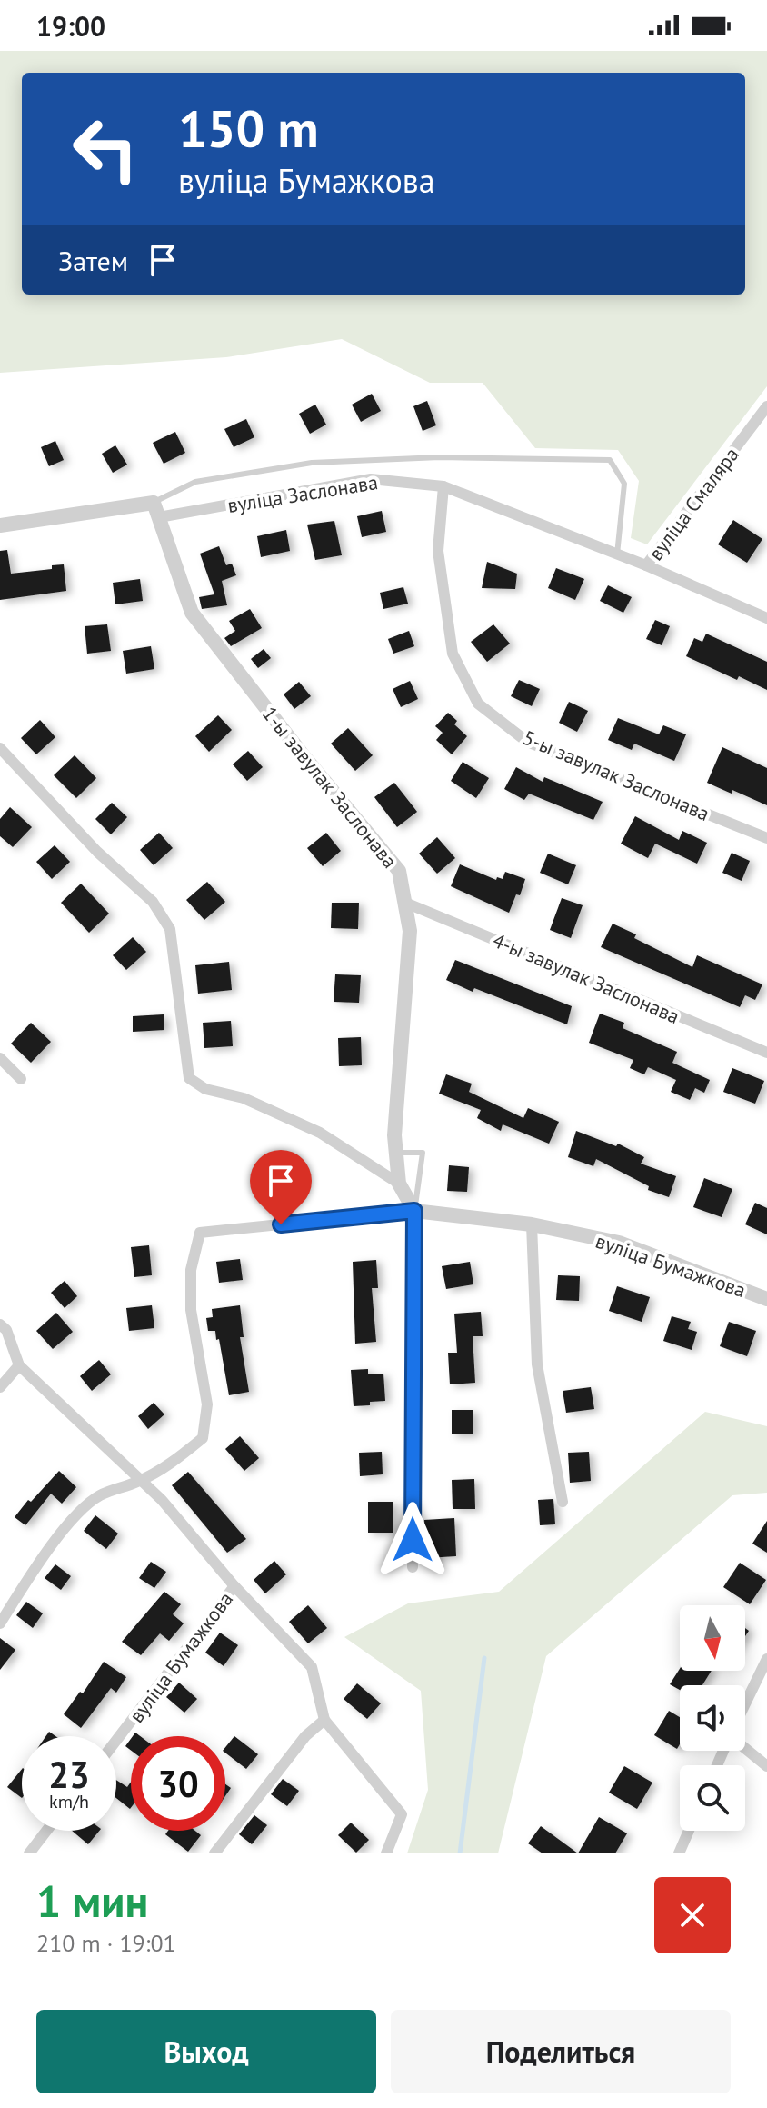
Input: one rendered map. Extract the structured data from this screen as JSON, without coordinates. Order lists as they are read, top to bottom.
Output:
{
  "streets": {
    "street": [
      "вуліца Заслонава",
      "вуліца Смаляра",
      "5-ы завулак Заслонава",
      "1-ы завулак Заслонава",
      "4-ы завулак Заслонава",
      "вуліца Бумажкова"
    ]
  },
  "crossings": [
    ["вуліца Заслонава", "вуліца Смаляра"],
    ["вуліца Заслонава", "5-ы завулак Заслонава"],
    ["вуліца Заслонава", "1-ы завулак Заслонава"],
    ["1-ы завулак Заслонава", "4-ы завулак Заслонава"],
    ["1-ы завулак Заслонава", "вуліца Бумажкова"]
  ],
  "north": "bottom",
  "page": {
    "status": "19:00",
    "turn": ["150 m", "вуліца Бумажкова"],
    "then": "Затем",
    "speed": "23 km/h",
    "limit": "30",
    "heading": ["1 мин", "210 m · 19:01"],
    "buttons": ["Выход", "Поделиться"]
  }
}
